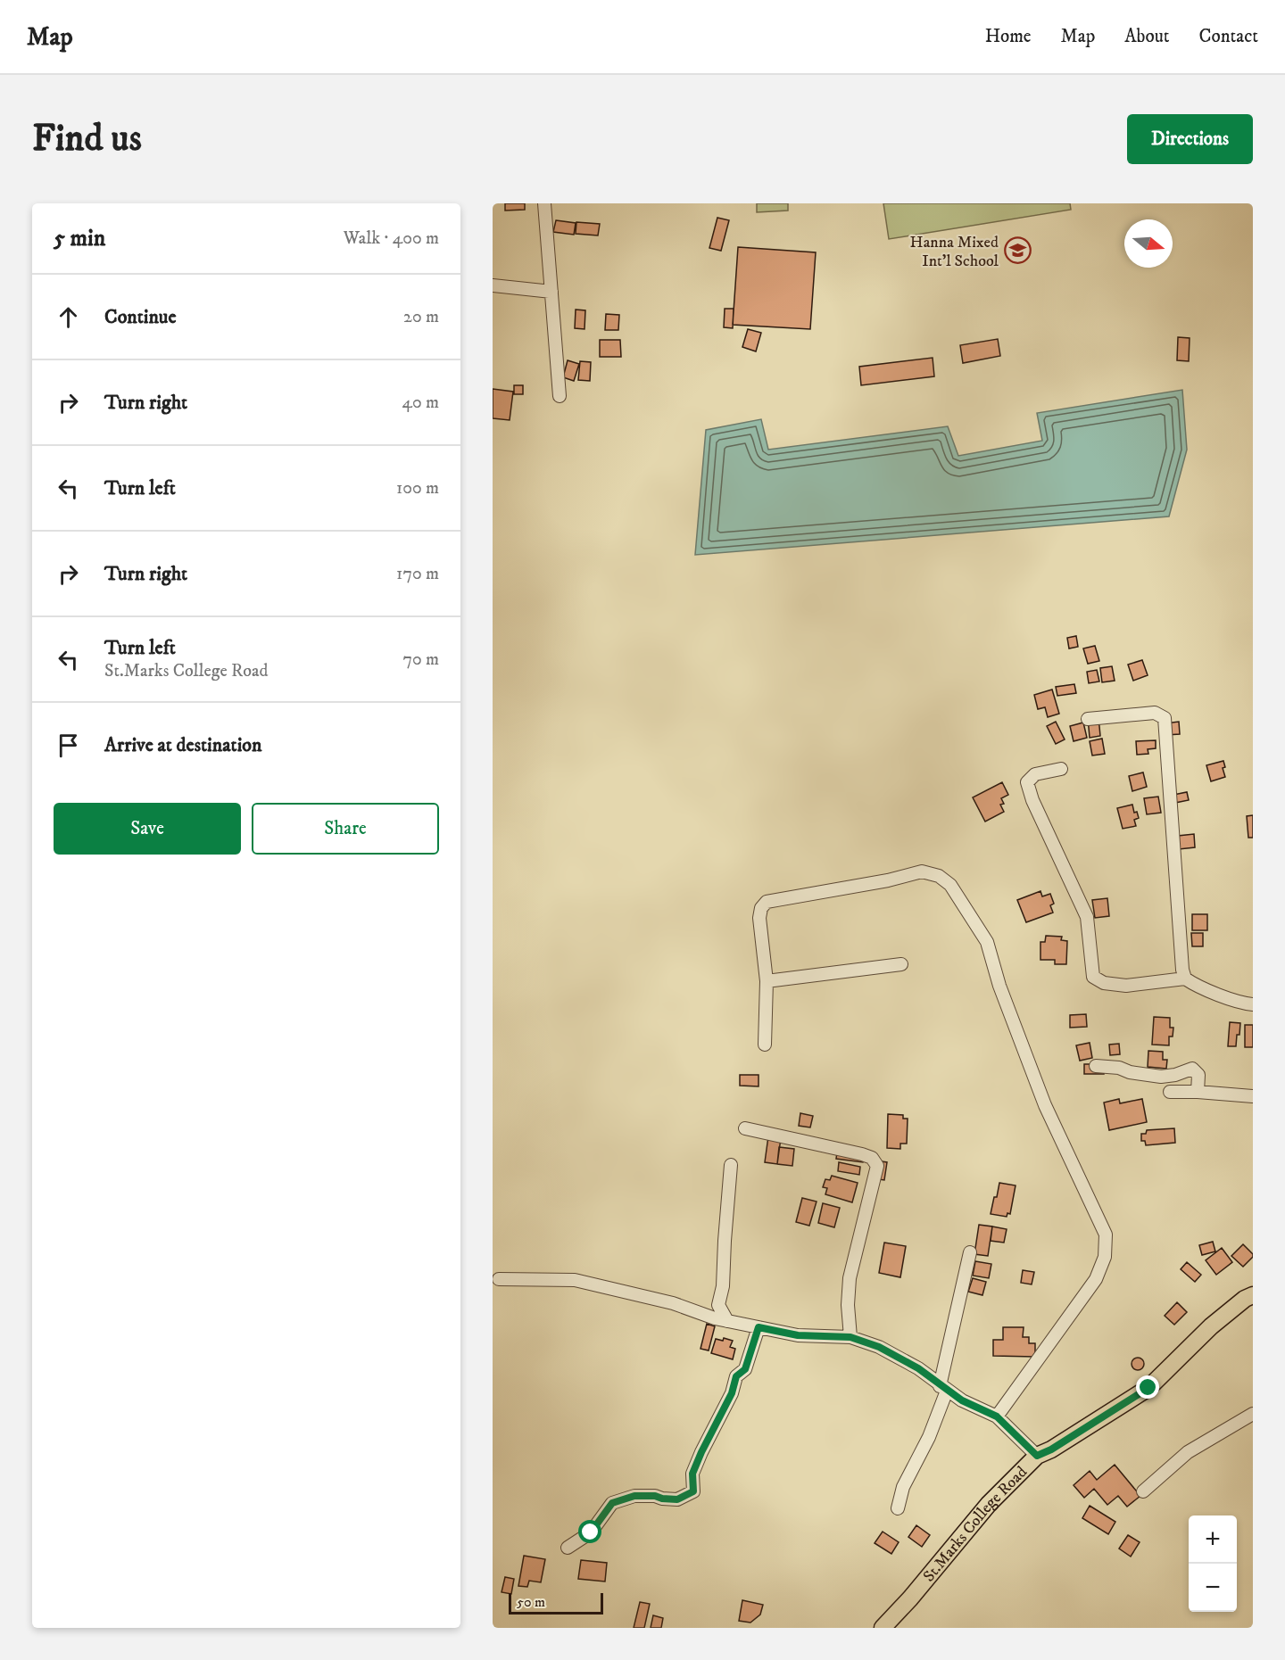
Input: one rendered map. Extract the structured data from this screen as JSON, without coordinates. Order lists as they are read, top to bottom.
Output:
{
  "streets": {
    "main road": ["St.Marks College Road"]
  },
  "places": {
    "school or university": ["Hanna Mixed Int'l School"]
  },
  "scale_bar": "50 m",
  "north": "right",
  "page": {
    "header": "Map",
    "nav": [
      "Home",
      "Map",
      "About",
      "Contact"
    ],
    "buttons": [
      "Directions",
      ["Save", "Share"]
    ],
    "title": "Find us",
    "heading": ["5 min", "Walk · 400 m"],
    "list": [
      ["Continue", "20 m"],
      ["Turn right", "40 m"],
      ["Turn left", "100 m"],
      ["Turn right", "170 m"],
      ["Turn left", "St.Marks College Road", "70 m"],
      "Arrive at destination"
    ],
    "map_buttons": ["+", "−"],
    "scale": "50 m"
  }
}
